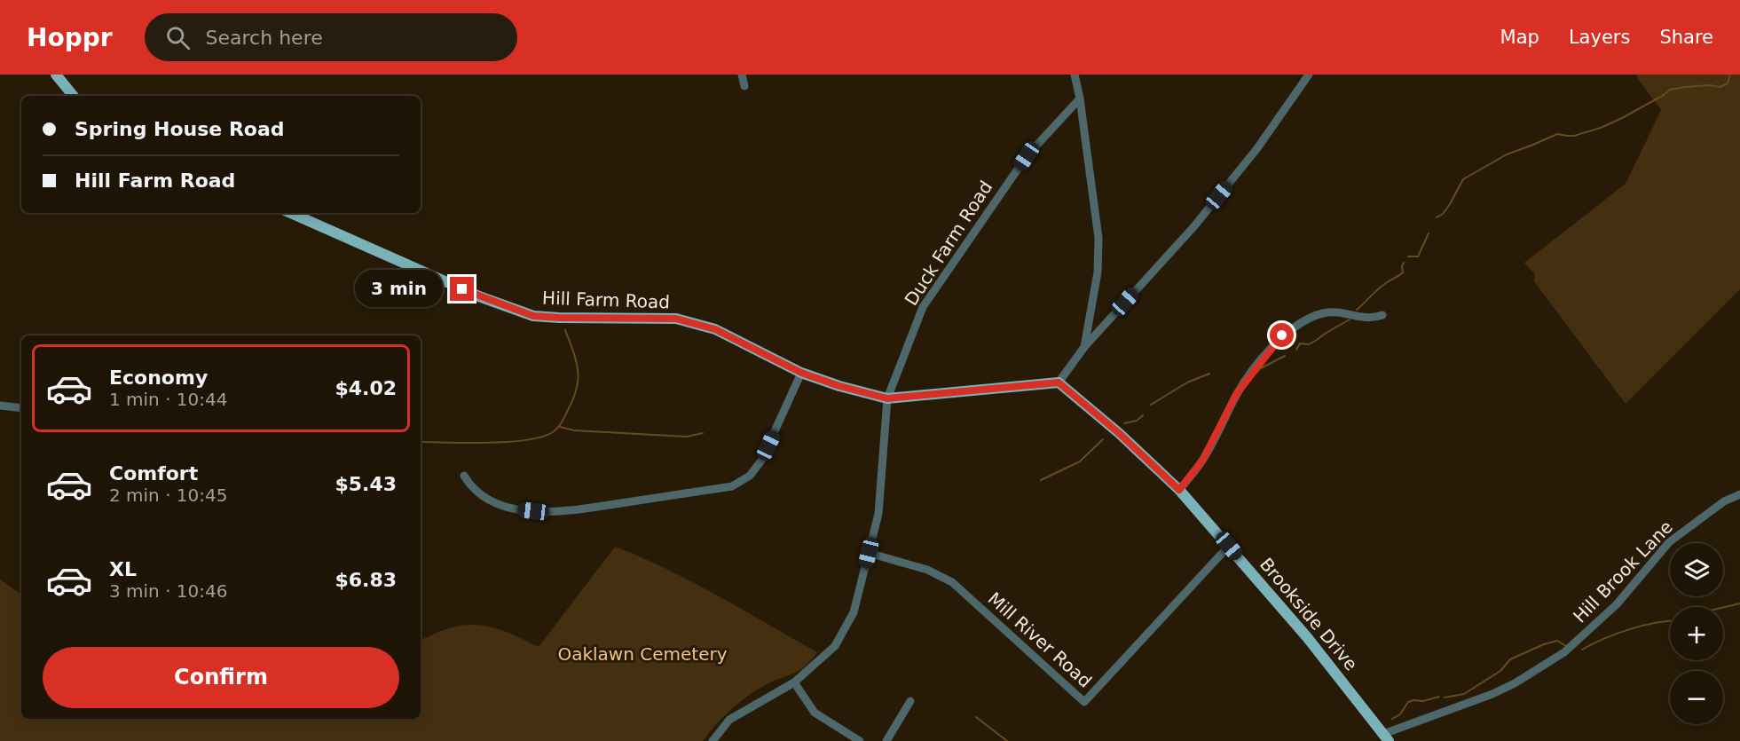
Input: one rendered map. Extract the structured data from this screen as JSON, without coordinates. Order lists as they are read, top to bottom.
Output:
{
  "streets": {
    "main road": ["Hill Farm Road", "Brookside Drive"],
    "street": ["Duck Farm Road", "Hill Brook Lane", "Mill River Road"]
  },
  "crossings": [
    ["Duck Farm Road", "Hill Farm Road"],
    ["Duck Farm Road", "Mill River Road"],
    ["Hill Farm Road", "Brookside Drive"],
    ["Hill Brook Lane", "Brookside Drive"],
    ["Brookside Drive", "Mill River Road"]
  ],
  "parks": ["Oaklawn Cemetery"],
  "page": {
    "header": "Hoppr",
    "search": "Search here",
    "nav": ["Map", "Layers", "Share"],
    "banner": ["Spring House Road", "Hill Farm Road"],
    "bubble": "3 min",
    "list": [
      {
        "name": "Economy",
        "note": "1 min · 10:44",
        "value": "$4.02"
      },
      {
        "name": "Comfort",
        "note": "2 min · 10:45",
        "value": "$5.43"
      },
      {
        "name": "XL",
        "note": "3 min · 10:46",
        "value": "$6.83"
      }
    ],
    "map_buttons": ["+", "−"],
    "buttons": "Confirm"
  }
}
